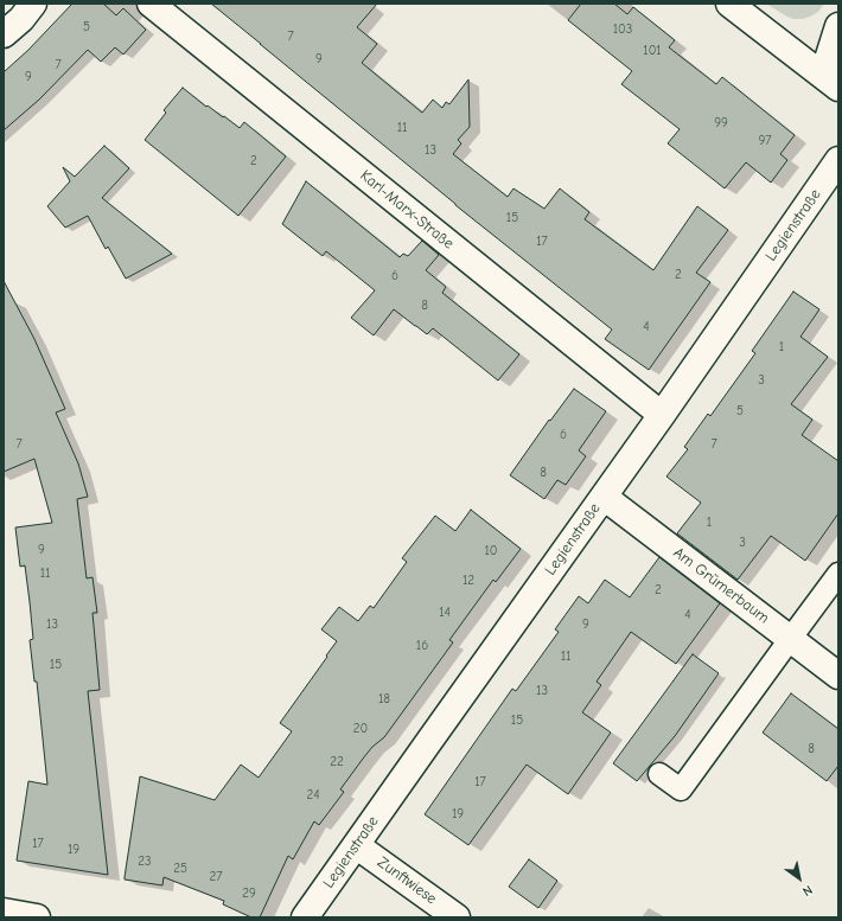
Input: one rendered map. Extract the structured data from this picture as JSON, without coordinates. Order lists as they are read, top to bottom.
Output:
{
  "streets": {
    "street": [
      "Karl-Marx-Straße",
      "Legienstraße",
      "Am Grümerbaum",
      "Zunftwiese"
    ]
  },
  "crossings": [
    ["Karl-Marx-Straße", "Legienstraße"],
    ["Legienstraße", "Am Grümerbaum"],
    ["Legienstraße", "Zunftwiese"]
  ],
  "house_numbers": [
    "5",
    "103",
    "7",
    "101",
    "9",
    "7",
    "9",
    "99",
    "11",
    "97",
    "13",
    "2",
    "15",
    "17",
    "2",
    "6",
    "8",
    "4",
    "1",
    "3",
    "5",
    "6",
    "7",
    "7",
    "8",
    "1",
    "3",
    "9",
    "10",
    "11",
    "12",
    "2",
    "14",
    "4",
    "13",
    "9",
    "16",
    "11",
    "15",
    "13",
    "18",
    "15",
    "20",
    "8",
    "22",
    "17",
    "24",
    "19",
    "17",
    "19",
    "23",
    "25",
    "27",
    "29"
  ],
  "north": "bottom right"
}
